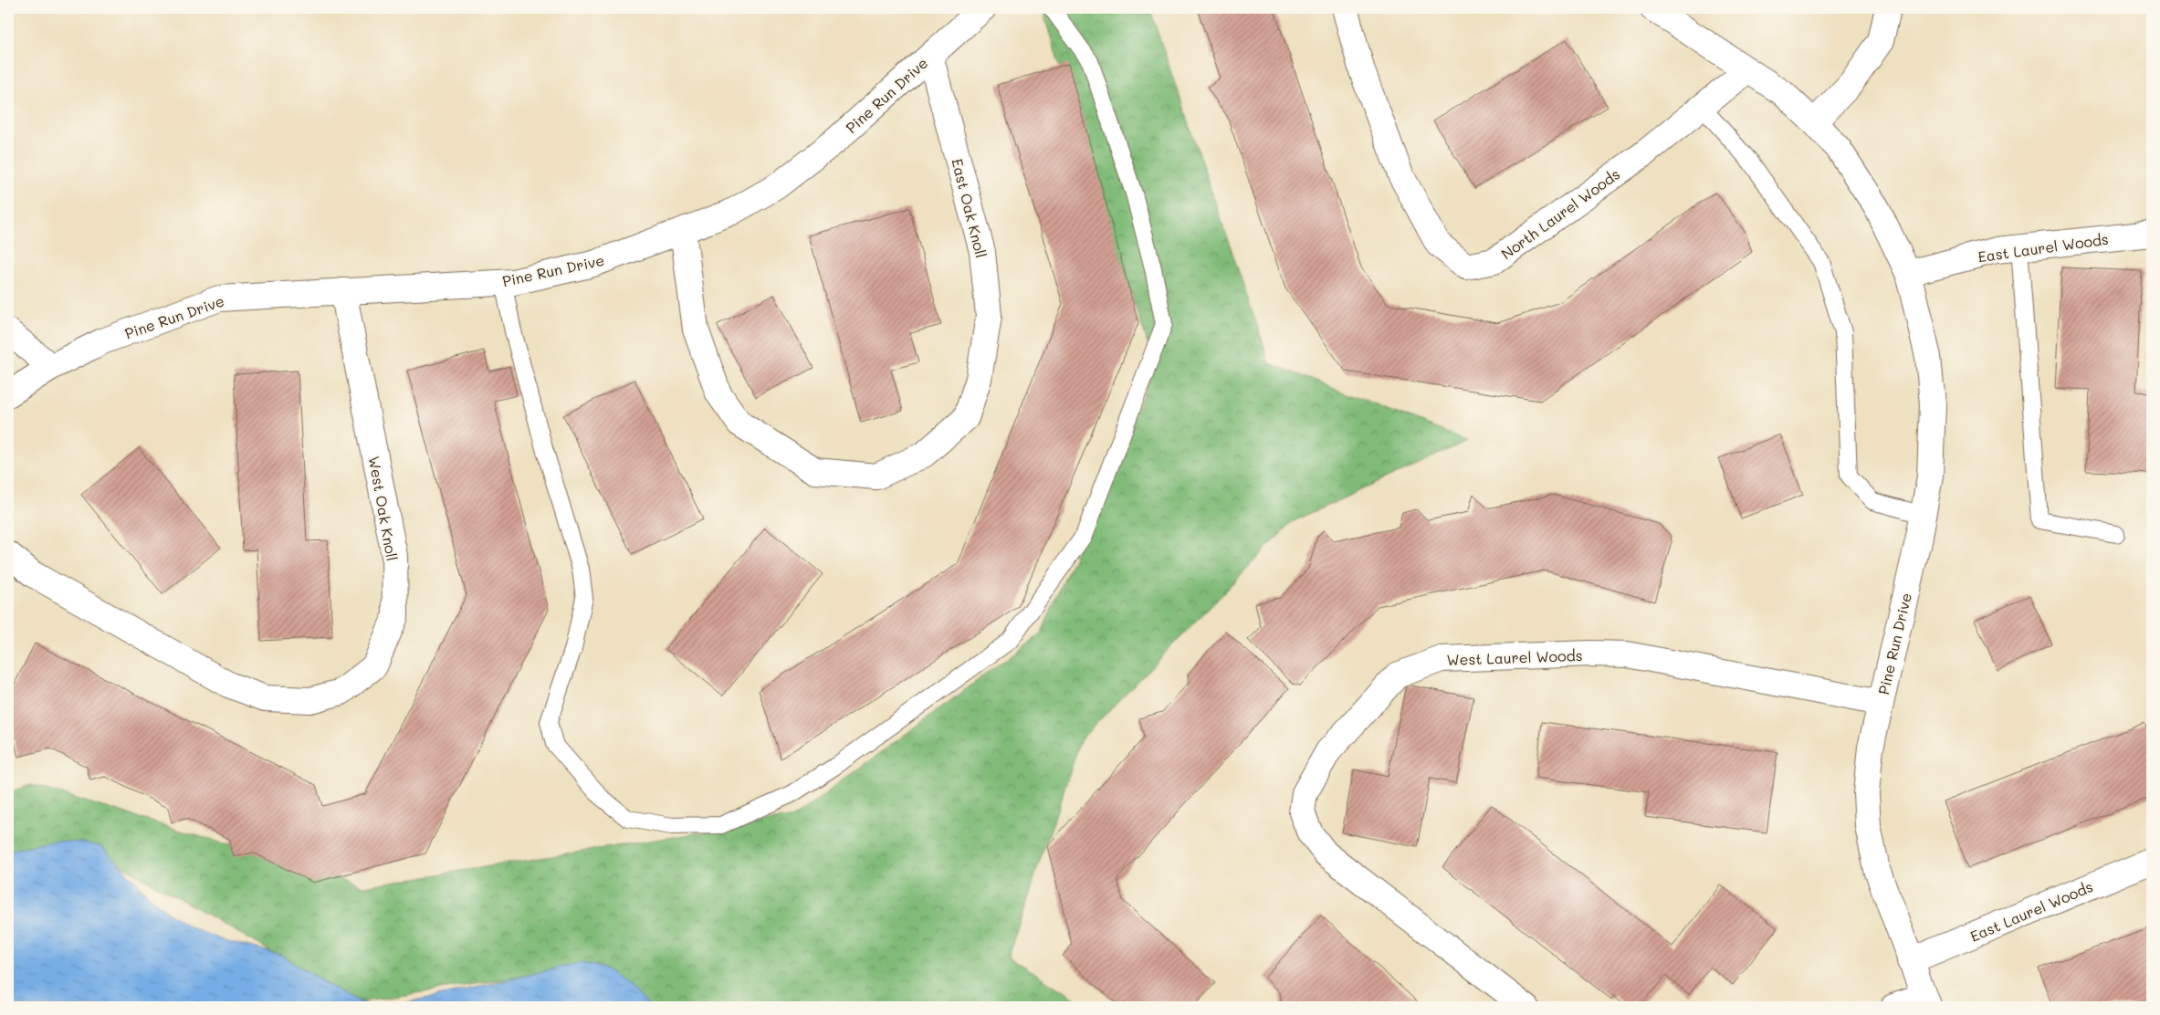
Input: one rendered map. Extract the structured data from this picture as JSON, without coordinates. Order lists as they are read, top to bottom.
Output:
{
  "streets": {
    "street": [
      "Pine Run Drive",
      "East Oak Knoll",
      "North Laurel Woods",
      "East Laurel Woods",
      "West Oak Knoll",
      "West Laurel Woods"
    ]
  },
  "crossings": [
    ["Pine Run Drive", "East Oak Knoll"],
    ["Pine Run Drive", "North Laurel Woods"],
    ["Pine Run Drive", "East Laurel Woods"],
    ["Pine Run Drive", "West Oak Knoll"],
    ["Pine Run Drive", "West Laurel Woods"]
  ]
}
